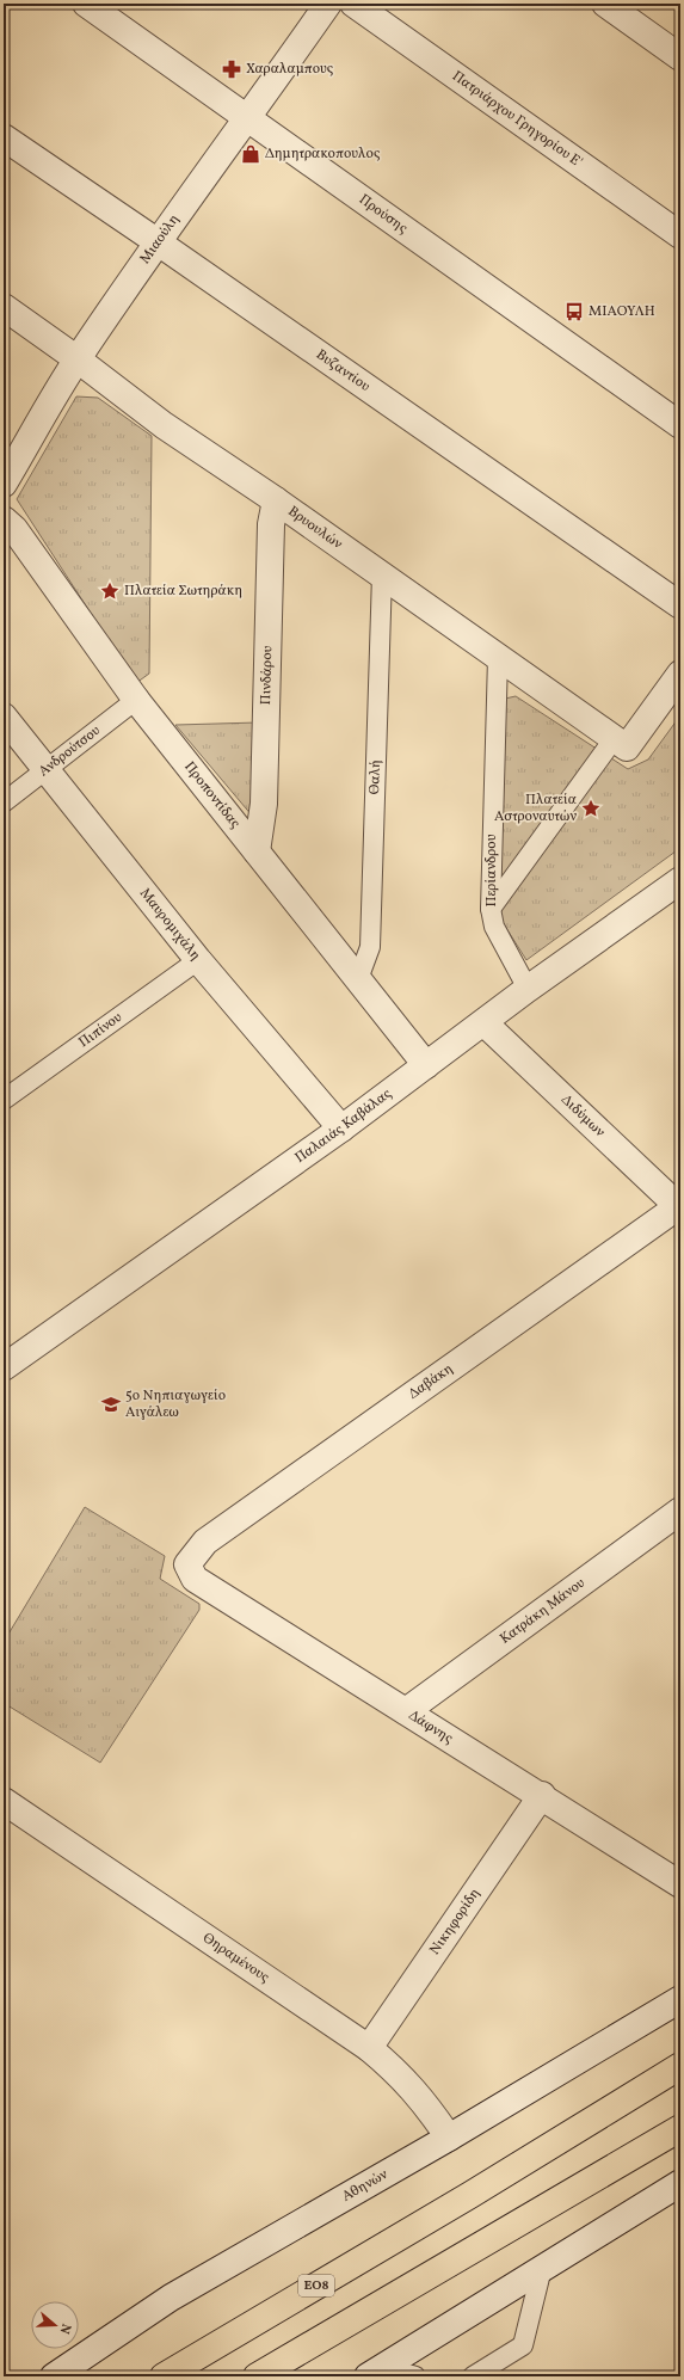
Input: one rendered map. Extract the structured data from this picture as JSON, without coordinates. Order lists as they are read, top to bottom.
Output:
{
  "streets": {
    "highway": ["ΕΟ8"],
    "street": [
      "Πατριάρχου Γρηγορίου Ε'",
      "Προύσης",
      "Μιαούλη",
      "Βυζαντίου",
      "Βρυουλών",
      "Πινδάρου",
      "Προποντίδας",
      "Μαυρομιχάλη",
      "Διδύμων",
      "Παλαιάς Καβάλας",
      "Δαβάκη",
      "Κατράκη Μάνου",
      "Δάφνης",
      "Νικηφορίδη",
      "Θηραμένους",
      "Αθηνών"
    ],
    "lane": [
      "Ανδρούτσου",
      "Θαλή",
      "Περίανδρου",
      "Πιπίνου"
    ]
  },
  "crossings": [
    ["Προύσης", "Μιαούλη"],
    ["Μιαούλη", "Βυζαντίου"],
    ["Μιαούλη", "Βρυουλών"],
    ["Βρυουλών", "Πινδάρου"],
    ["Βρυουλών", "Θαλή"],
    ["Βρυουλών", "Περίανδρου"],
    ["Πινδάρου", "Προποντίδας"],
    ["Ανδρούτσου", "Προποντίδας"],
    ["Ανδρούτσου", "Μαυρομιχάλη"],
    ["Θαλή", "Προποντίδας"],
    ["Προποντίδας", "Παλαιάς Καβάλας"],
    ["Περίανδρου", "Παλαιάς Καβάλας"],
    ["Μαυρομιχάλη", "Πιπίνου"],
    ["Μαυρομιχάλη", "Παλαιάς Καβάλας"],
    ["Διδύμων", "Παλαιάς Καβάλας"],
    ["Διδύμων", "Δαβάκη"],
    ["Δαβάκη", "Δάφνης"],
    ["Κατράκη Μάνου", "Δάφνης"],
    ["Δάφνης", "Νικηφορίδη"],
    ["Νικηφορίδη", "Θηραμένους"],
    ["Θηραμένους", "Αθηνών"]
  ],
  "places": {
    "pharmacy": ["Χαραλαμπους"],
    "shop": ["Δημητρακοπουλος"],
    "bus stop": ["ΜΙΑΟΥΛΗ"],
    "place": ["Πλατεία Σωτηράκη", "Πλατεία Αστροναυτών"],
    "school or university": ["5ο Νηπιαγωγείο Αιγάλεω"]
  },
  "north": "right"
}
